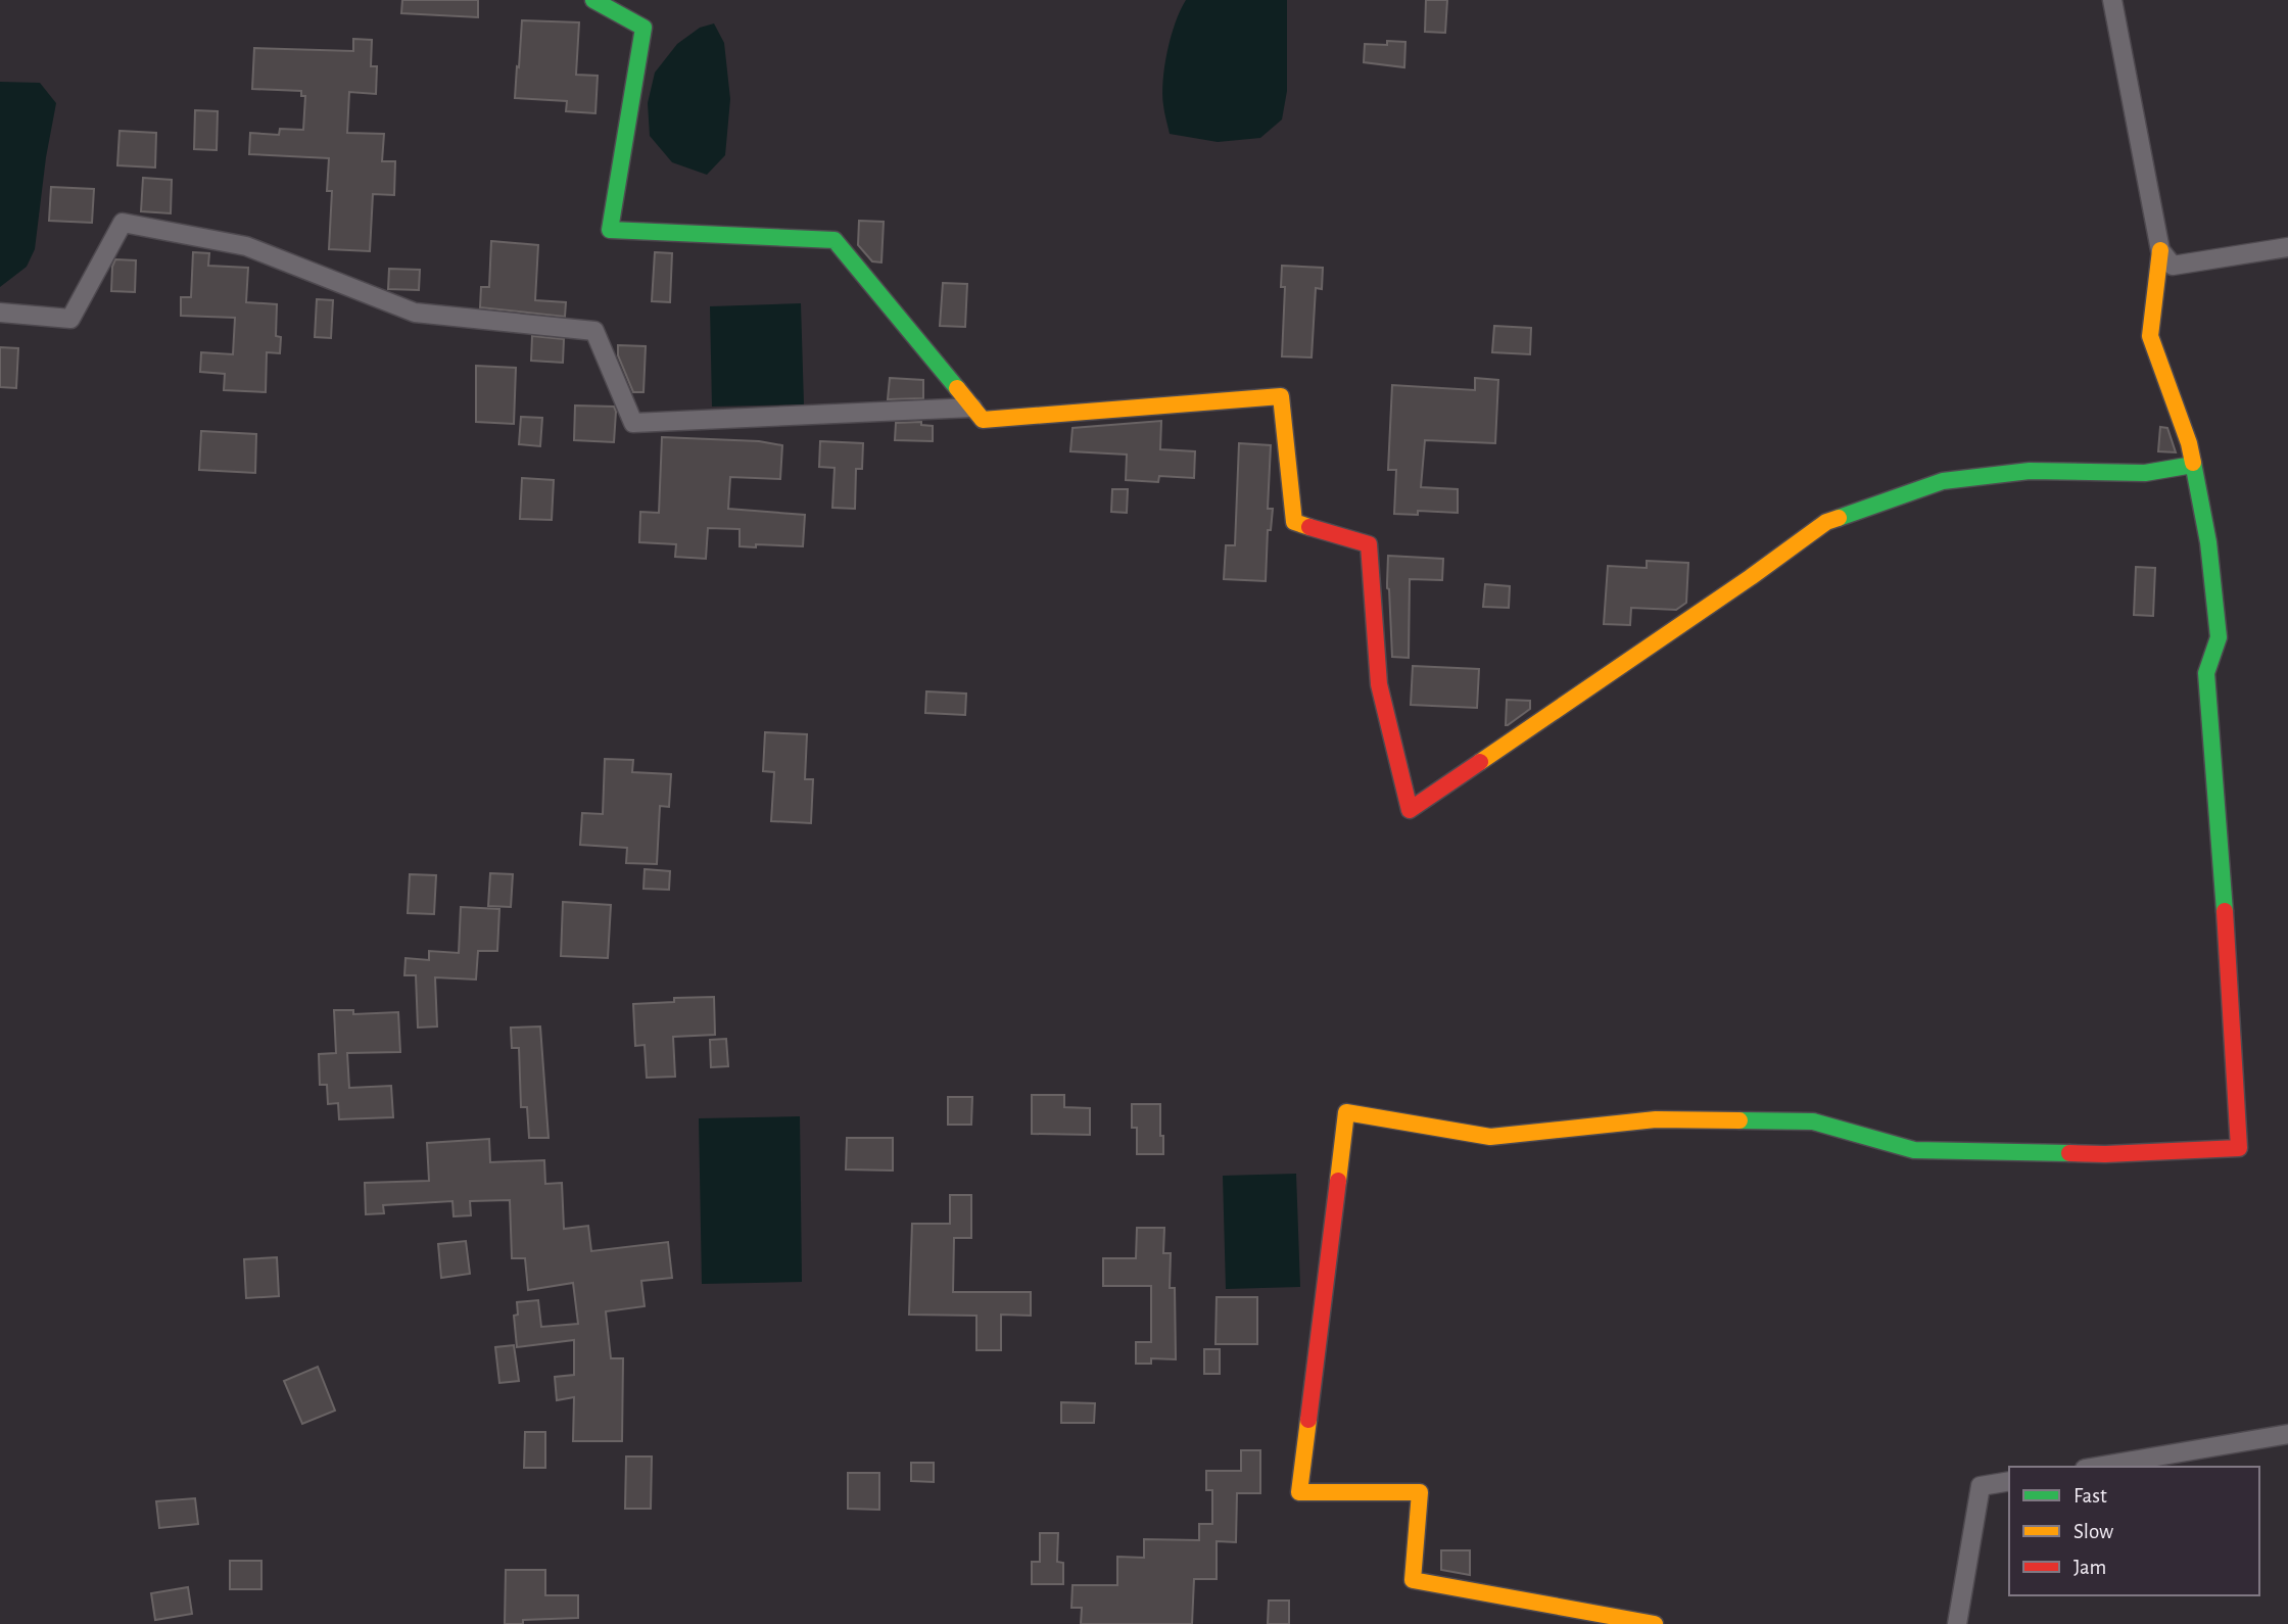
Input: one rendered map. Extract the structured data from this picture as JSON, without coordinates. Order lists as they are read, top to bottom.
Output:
{
  "legend": ["Fast", "Slow", "Jam"]
}
